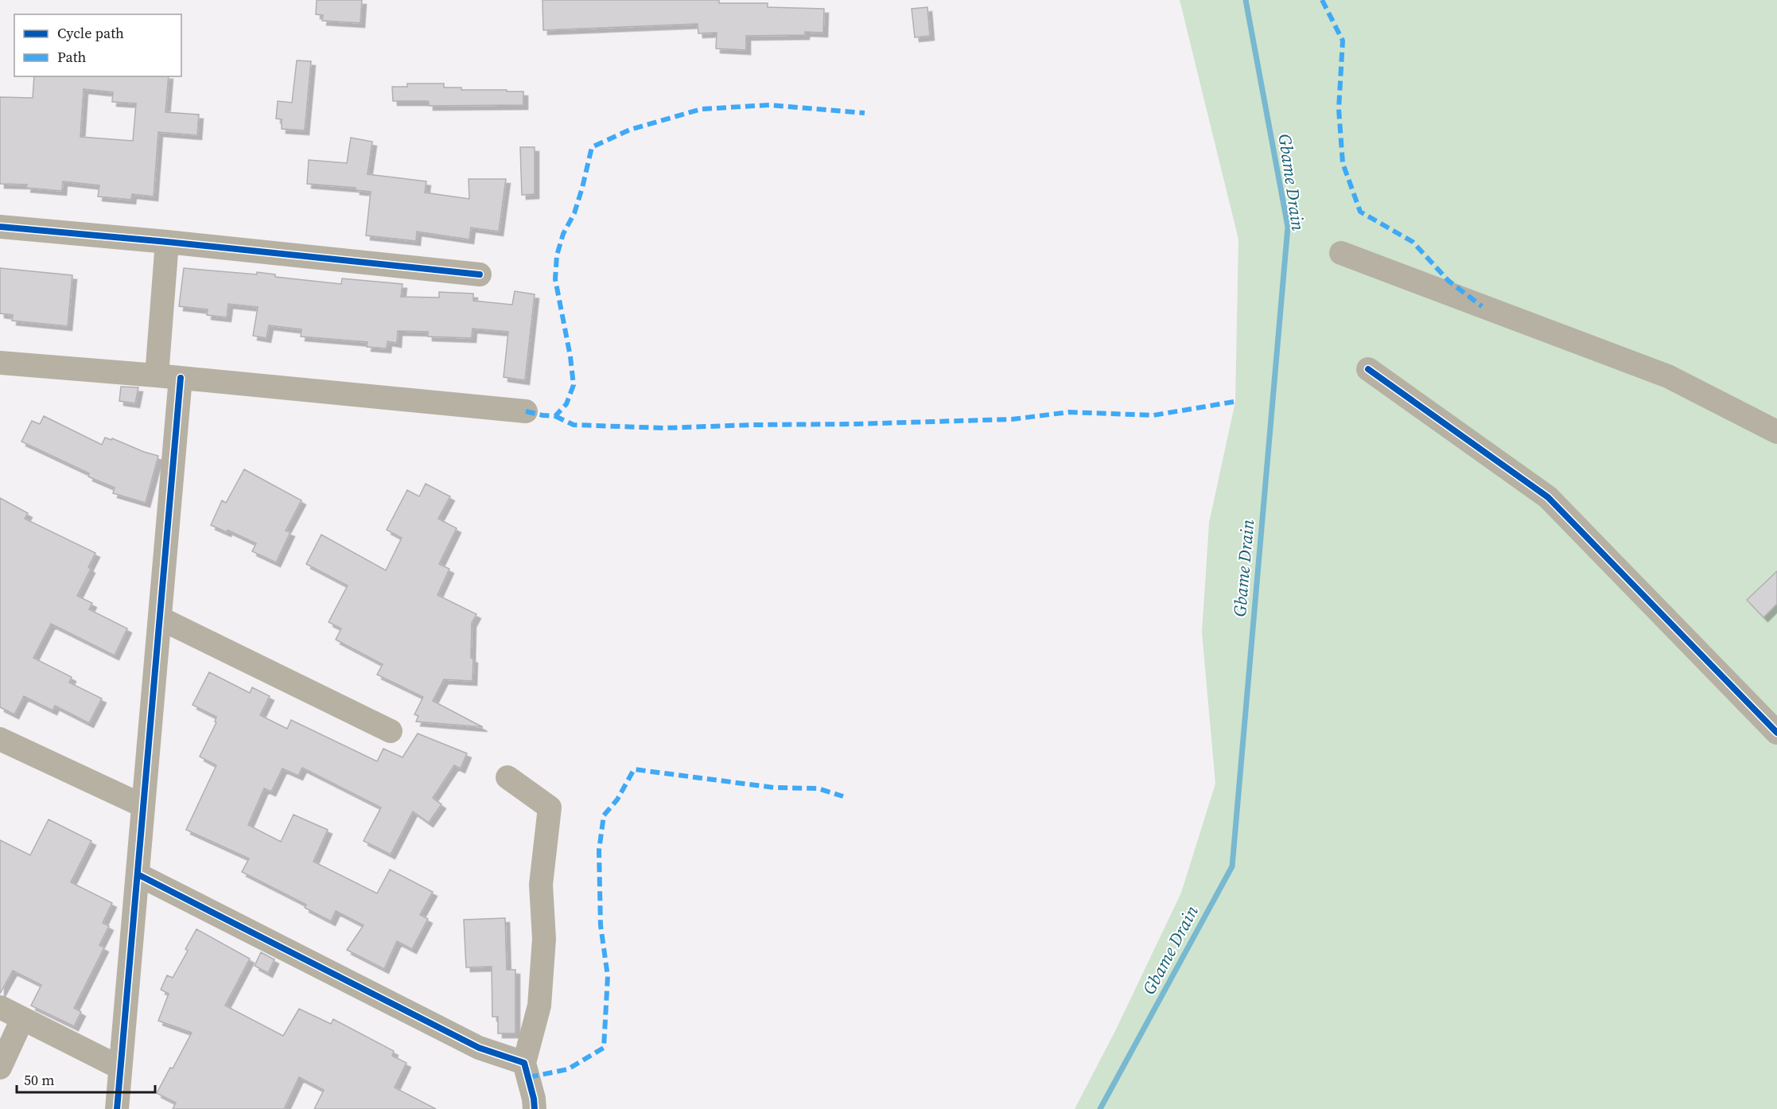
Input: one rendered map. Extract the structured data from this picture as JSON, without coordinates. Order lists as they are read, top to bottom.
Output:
{
  "water": ["Gbame Drain"],
  "legend": ["Cycle path", "Path"],
  "scale_bar": "50 m"
}
